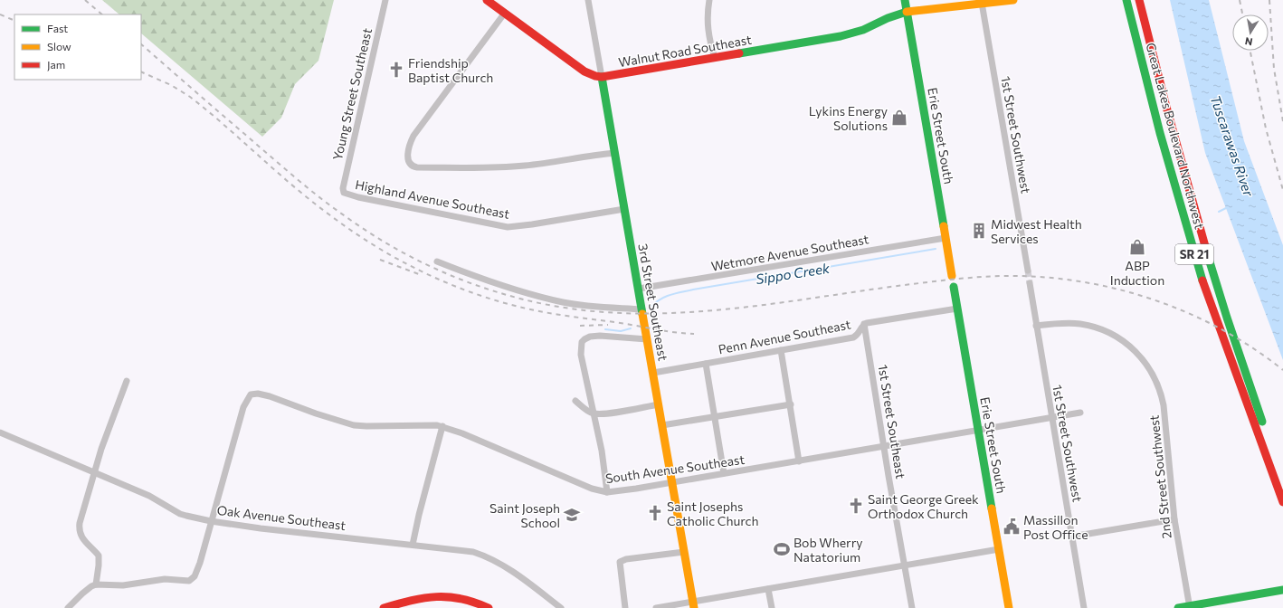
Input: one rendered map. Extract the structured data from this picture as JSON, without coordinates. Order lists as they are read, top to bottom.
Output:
{
  "streets": {
    "main road": [
      "Walnut Road Southeast",
      "Erie Street South",
      "Great Lakes Boulevard Northwest",
      "SR 21",
      "3rd Street Southeast"
    ],
    "street": [
      "Young Street Southeast",
      "1st Street Southwest",
      "Highland Avenue Southeast",
      "Wetmore Avenue Southeast",
      "Penn Avenue Southeast",
      "1st Street Southeast",
      "South Avenue Southeast",
      "2nd Street Southwest",
      "Oak Avenue Southeast"
    ]
  },
  "crossings": [
    ["Walnut Road Southeast", "1st Street Southwest"],
    ["Walnut Road Southeast", "Erie Street South"],
    ["Walnut Road Southeast", "3rd Street Southeast"],
    ["Young Street Southeast", "Highland Avenue Southeast"],
    ["1st Street Southwest", "South Avenue Southeast"],
    ["1st Street Southwest", "2nd Street Southwest"],
    ["Erie Street South", "Wetmore Avenue Southeast"],
    ["Erie Street South", "Penn Avenue Southeast"],
    ["Erie Street South", "South Avenue Southeast"],
    ["Highland Avenue Southeast", "3rd Street Southeast"],
    ["Wetmore Avenue Southeast", "3rd Street Southeast"],
    ["3rd Street Southeast", "Penn Avenue Southeast"],
    ["3rd Street Southeast", "South Avenue Southeast"],
    ["Penn Avenue Southeast", "1st Street Southeast"],
    ["1st Street Southeast", "South Avenue Southeast"],
    ["South Avenue Southeast", "Oak Avenue Southeast"]
  ],
  "water": ["Tuscarawas River", "Sippo Creek"],
  "places": {
    "church": ["Friendship Baptist Church", "Saint George Greek Orthodox Church", "Saint Josephs Catholic Church"],
    "shop": ["Lykins Energy Solutions", "ABP Induction"],
    "building": ["Midwest Health Services"],
    "school or university": ["Saint Joseph School"],
    "public building": ["Massillon Post Office"],
    "sports": ["Bob Wherry Natatorium"]
  },
  "legend": ["Fast", "Slow", "Jam"],
  "north": "bottom"
}
